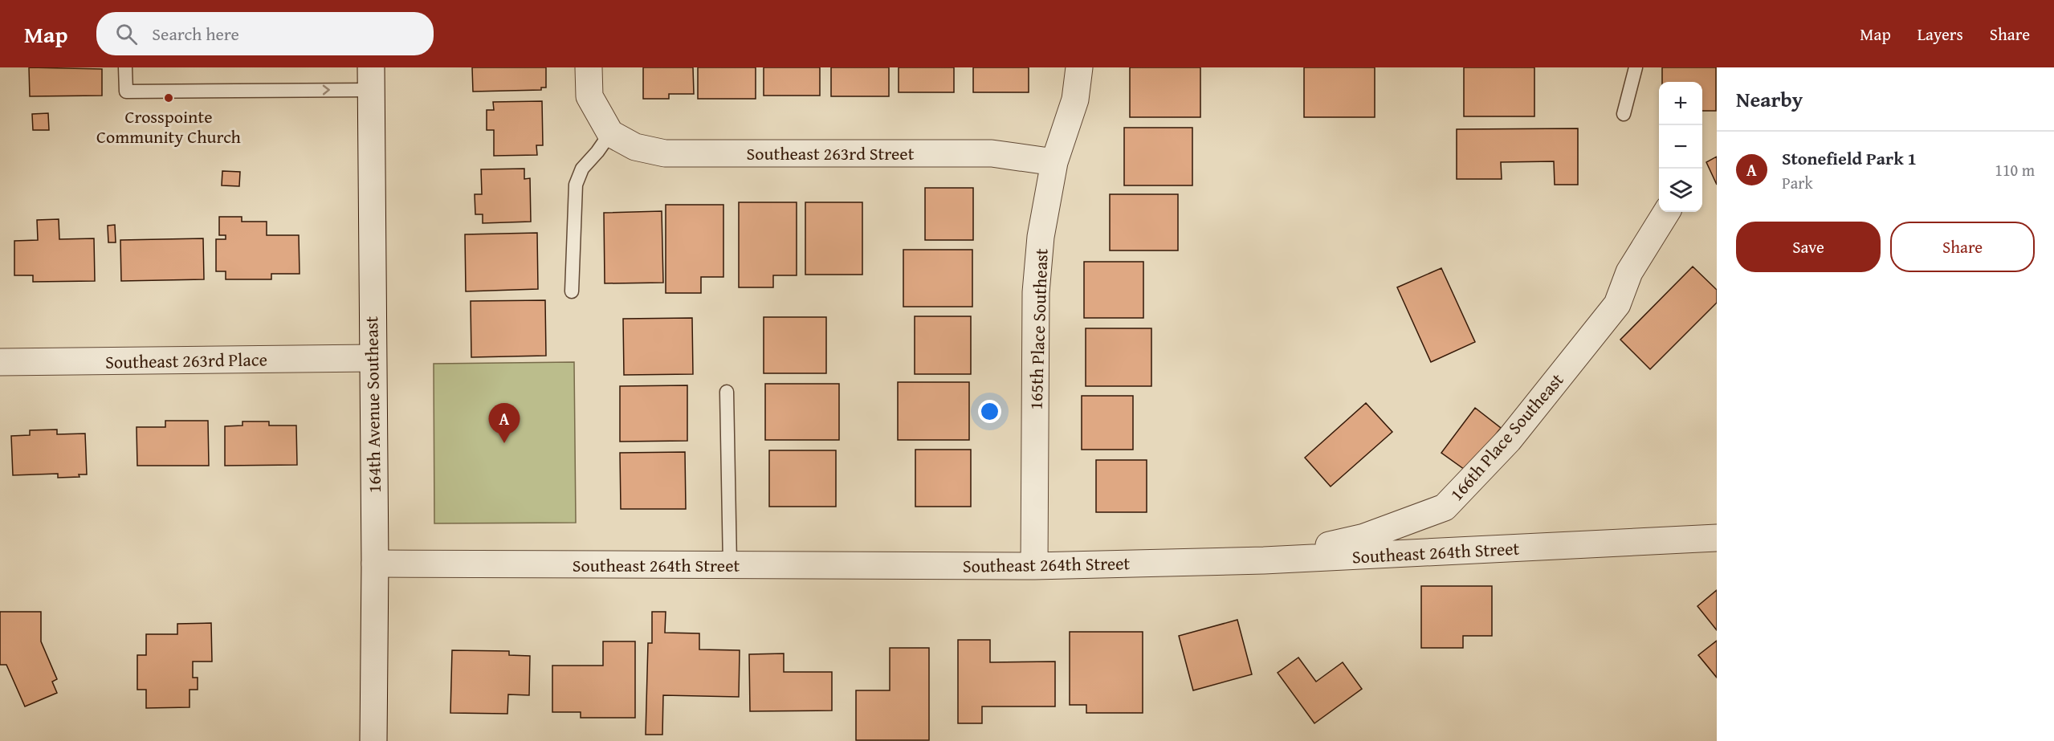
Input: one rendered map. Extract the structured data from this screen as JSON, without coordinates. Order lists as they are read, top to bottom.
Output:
{
  "streets": {
    "street": [
      "Southeast 263rd Street",
      "165th Place Southeast",
      "Southeast 263rd Place",
      "164th Avenue Southeast",
      "166th Place Southeast",
      "Southeast 264th Street"
    ]
  },
  "crossings": [
    ["Southeast 263rd Street", "165th Place Southeast"],
    ["165th Place Southeast", "Southeast 264th Street"],
    ["Southeast 263rd Place", "164th Avenue Southeast"],
    ["164th Avenue Southeast", "Southeast 264th Street"],
    ["166th Place Southeast", "Southeast 264th Street"]
  ],
  "places": ["Crosspointe Community Church"],
  "page": {
    "header": "Map",
    "search": "Search here",
    "nav": ["Map", "Layers", "Share"],
    "heading": "Nearby",
    "map_buttons": ["+", "−"],
    "list": [
      {
        "mark": "A",
        "name": "Stonefield Park 1",
        "note": "Park",
        "value": "110 m"
      }
    ],
    "buttons": ["Save", "Share"],
    "pins": "A"
  }
}
